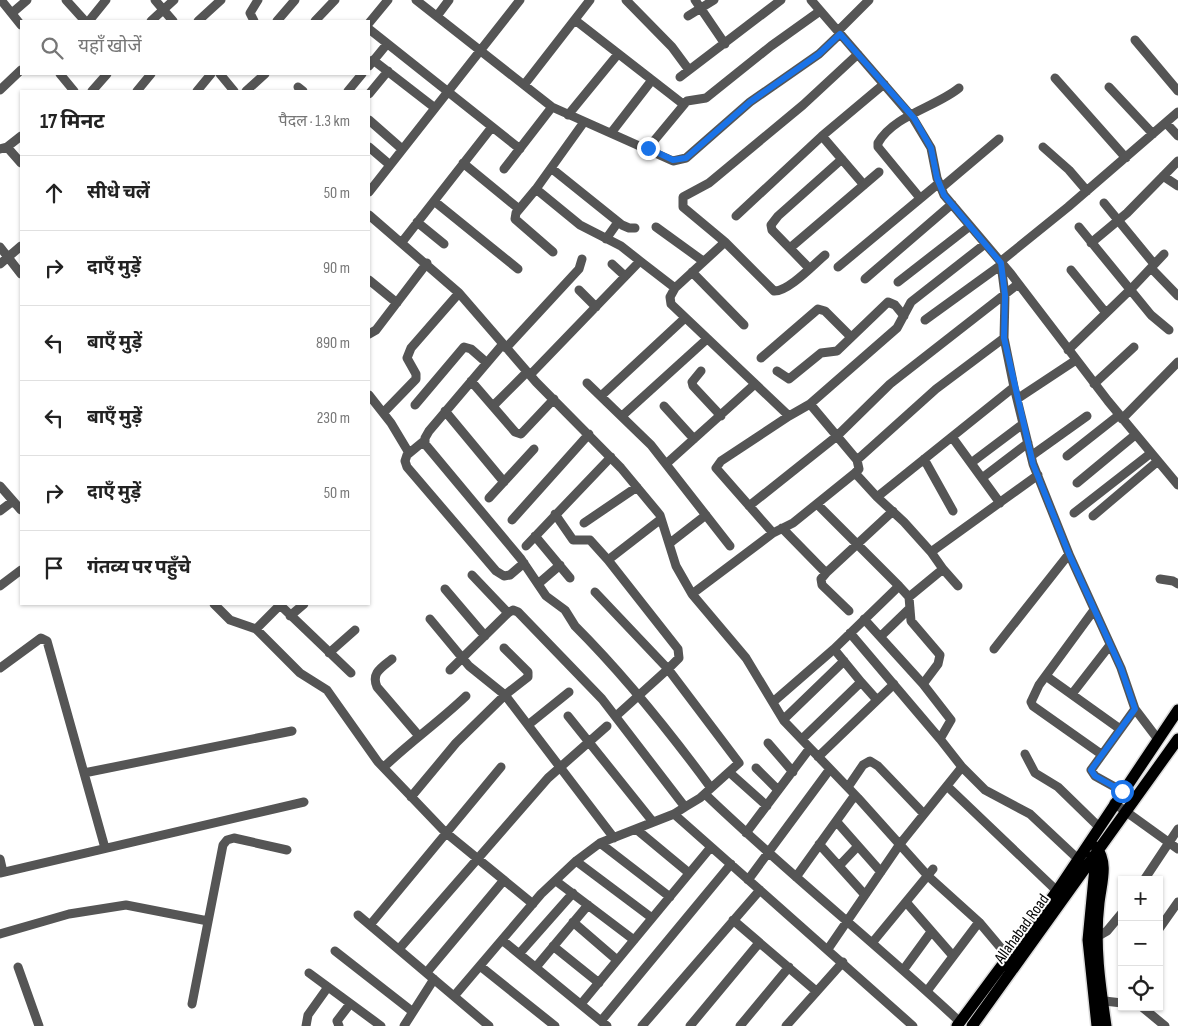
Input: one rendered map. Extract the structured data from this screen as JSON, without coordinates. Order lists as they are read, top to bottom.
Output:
{
  "streets": {
    "main road": ["Allahabad Road"]
  },
  "page": {
    "search": "यहाँ खोजें",
    "heading": ["17 मिनट", "पैदल · 1.3 km"],
    "list": [
      ["सीधे चलें", "50 m"],
      ["दाएँ मुड़ें", "90 m"],
      ["बाएँ मुड़ें", "890 m"],
      ["बाएँ मुड़ें", "230 m"],
      ["दाएँ मुड़ें", "50 m"],
      "गंतव्य पर पहुँचे"
    ],
    "map_buttons": ["+", "−"]
  }
}
